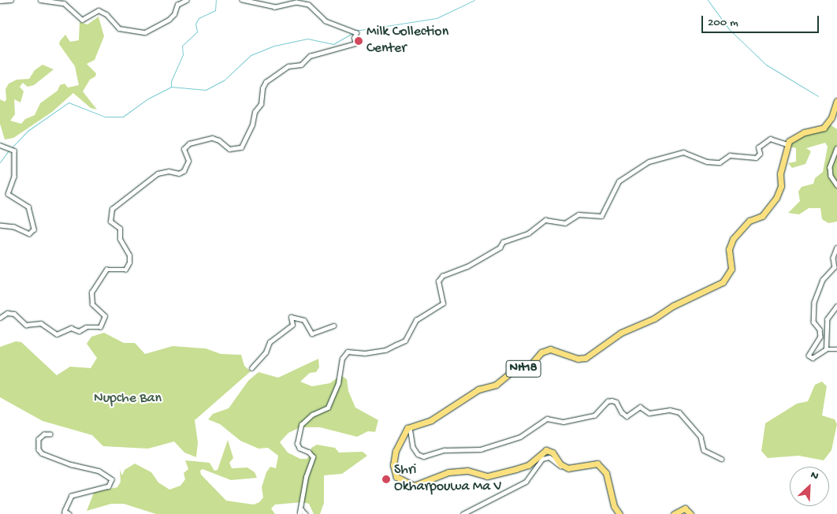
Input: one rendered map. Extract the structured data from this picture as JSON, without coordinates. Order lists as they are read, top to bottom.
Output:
{
  "streets": {
    "main road": ["NH18"]
  },
  "parks": ["Nupche Ban"],
  "places": ["Milk Collection Center", "Shri Okharpouwa Ma V"],
  "scale_bar": "200 m",
  "north": "top right"
}
